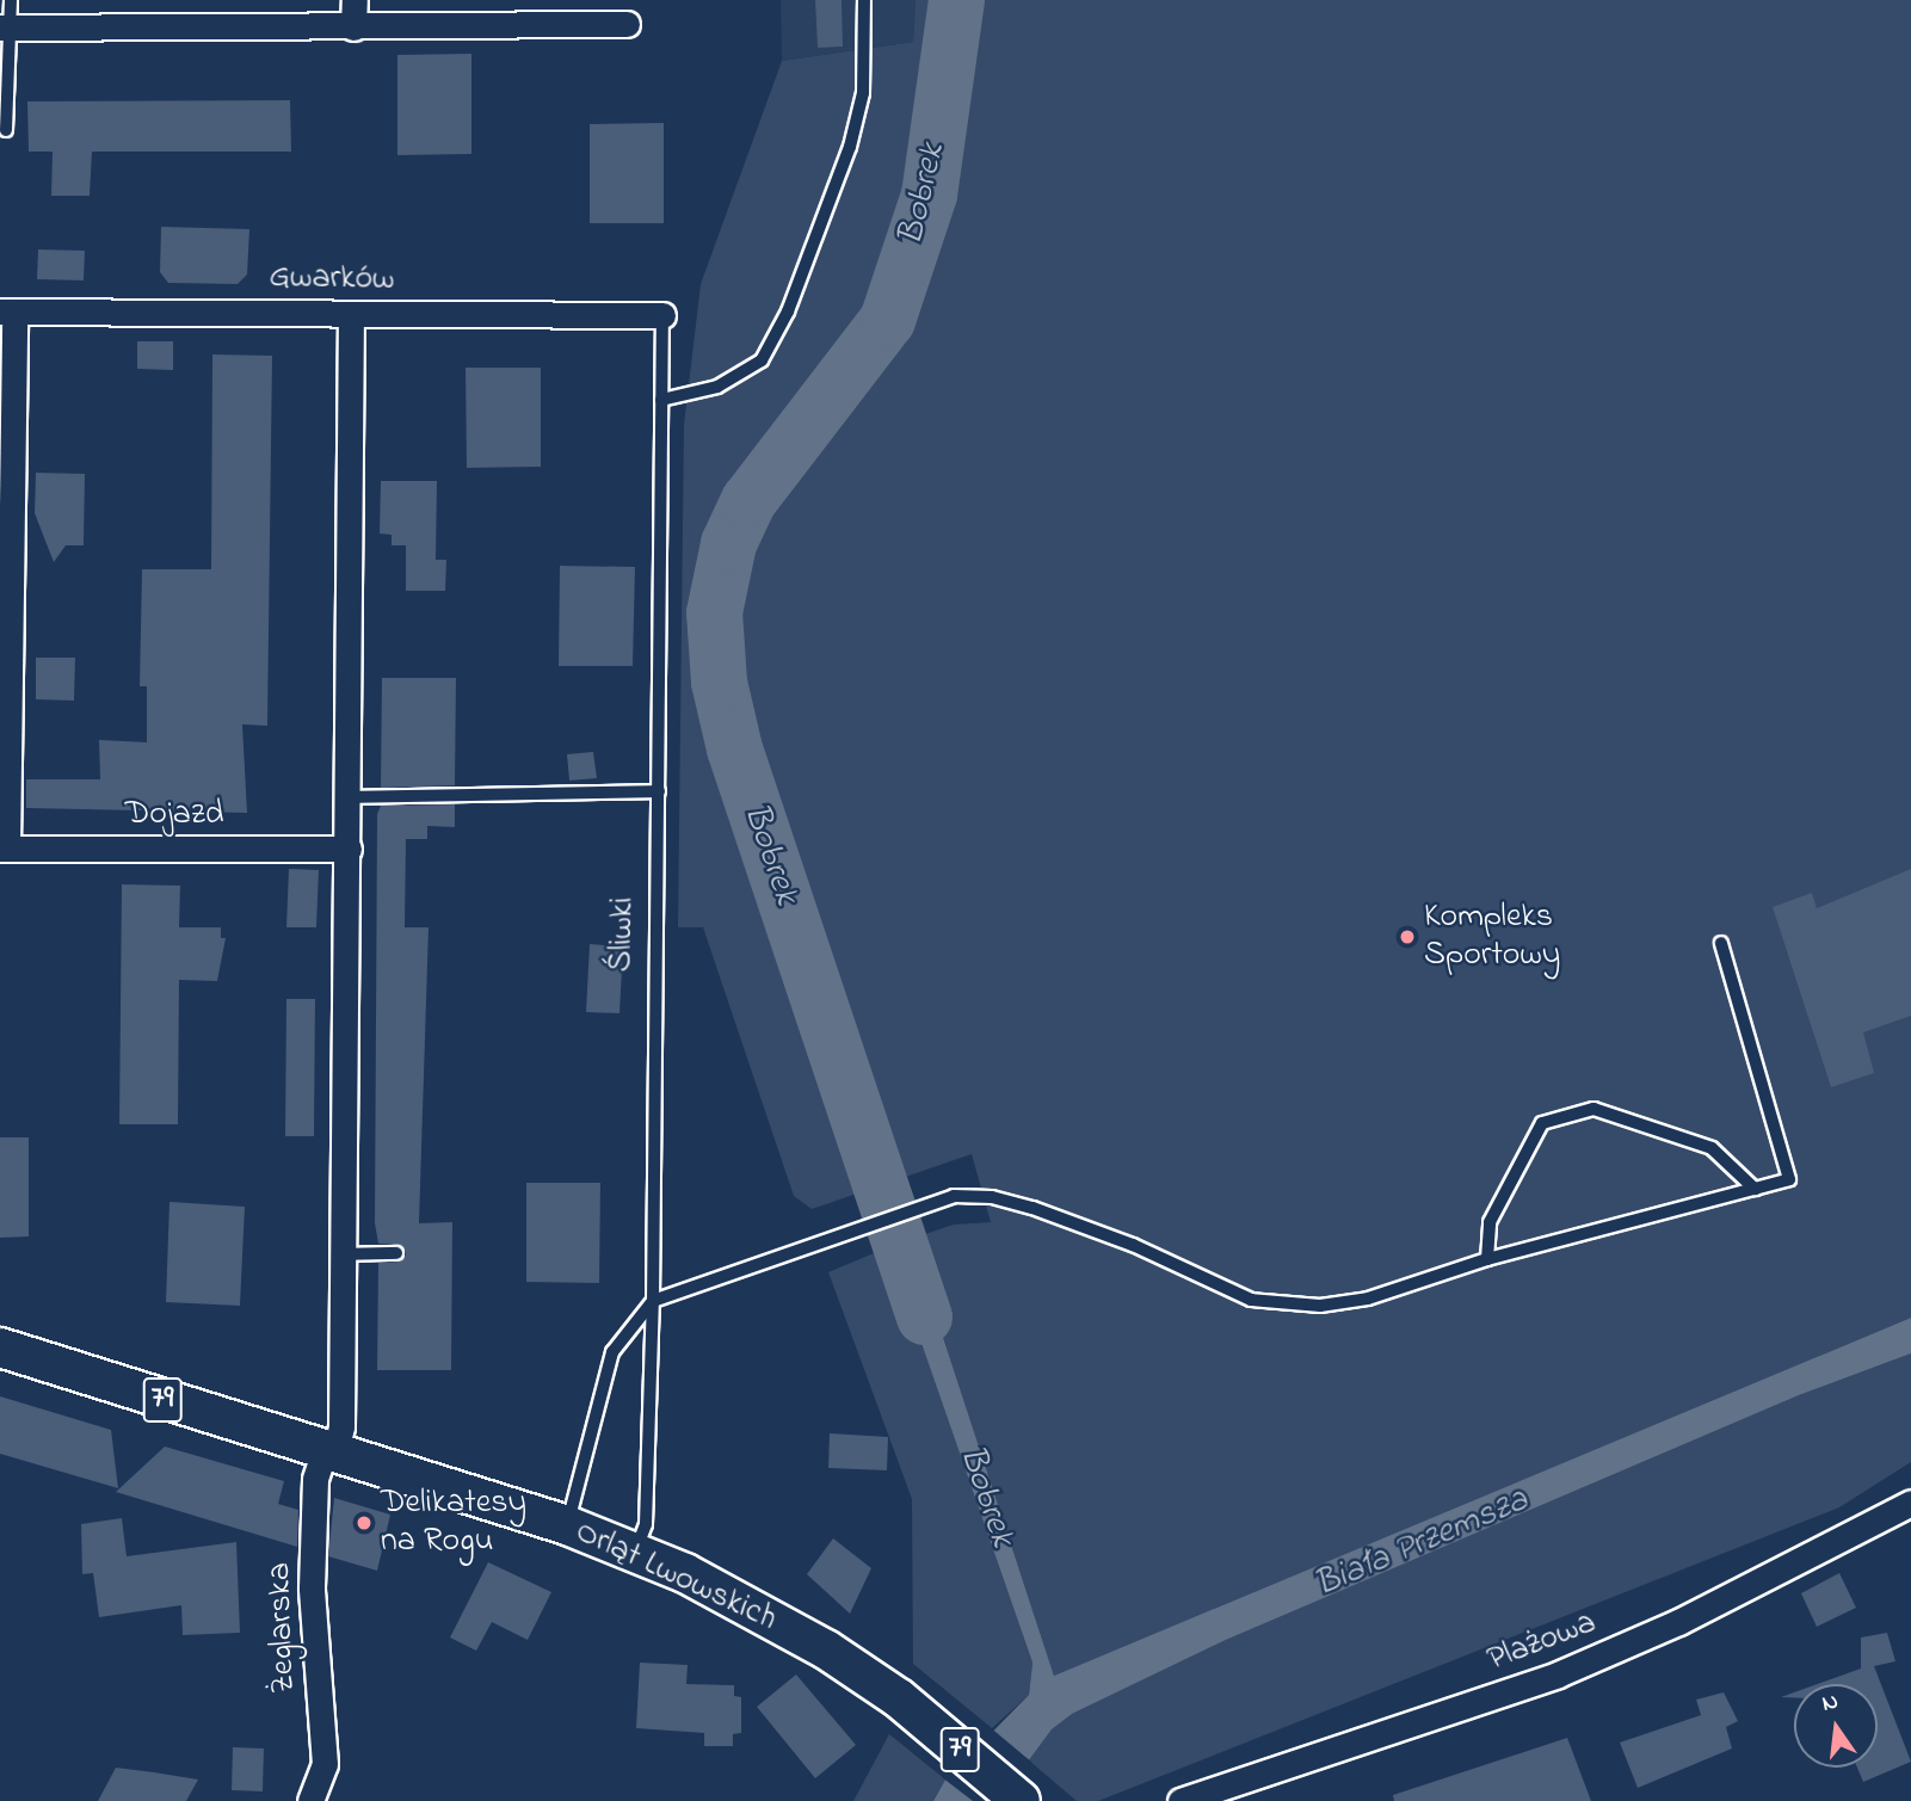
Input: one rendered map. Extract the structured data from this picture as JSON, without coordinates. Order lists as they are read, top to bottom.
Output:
{
  "streets": {
    "main road": ["79", "Orląt Lwowskich"],
    "street": [
      "Gwarków",
      "Dojazd",
      "Żeglarska",
      "Plażowa"
    ],
    "lane": ["Śliwki"]
  },
  "crossings": [
    ["Gwarków", "Śliwki"],
    ["Śliwki", "Orląt Lwowskich"],
    ["Orląt Lwowskich", "Żeglarska"]
  ],
  "water": ["Bobrek", "Biała Przemsza"],
  "places": ["Kompleks Sportowy", "Delikatesy na Rogu"],
  "north": "top"
}
